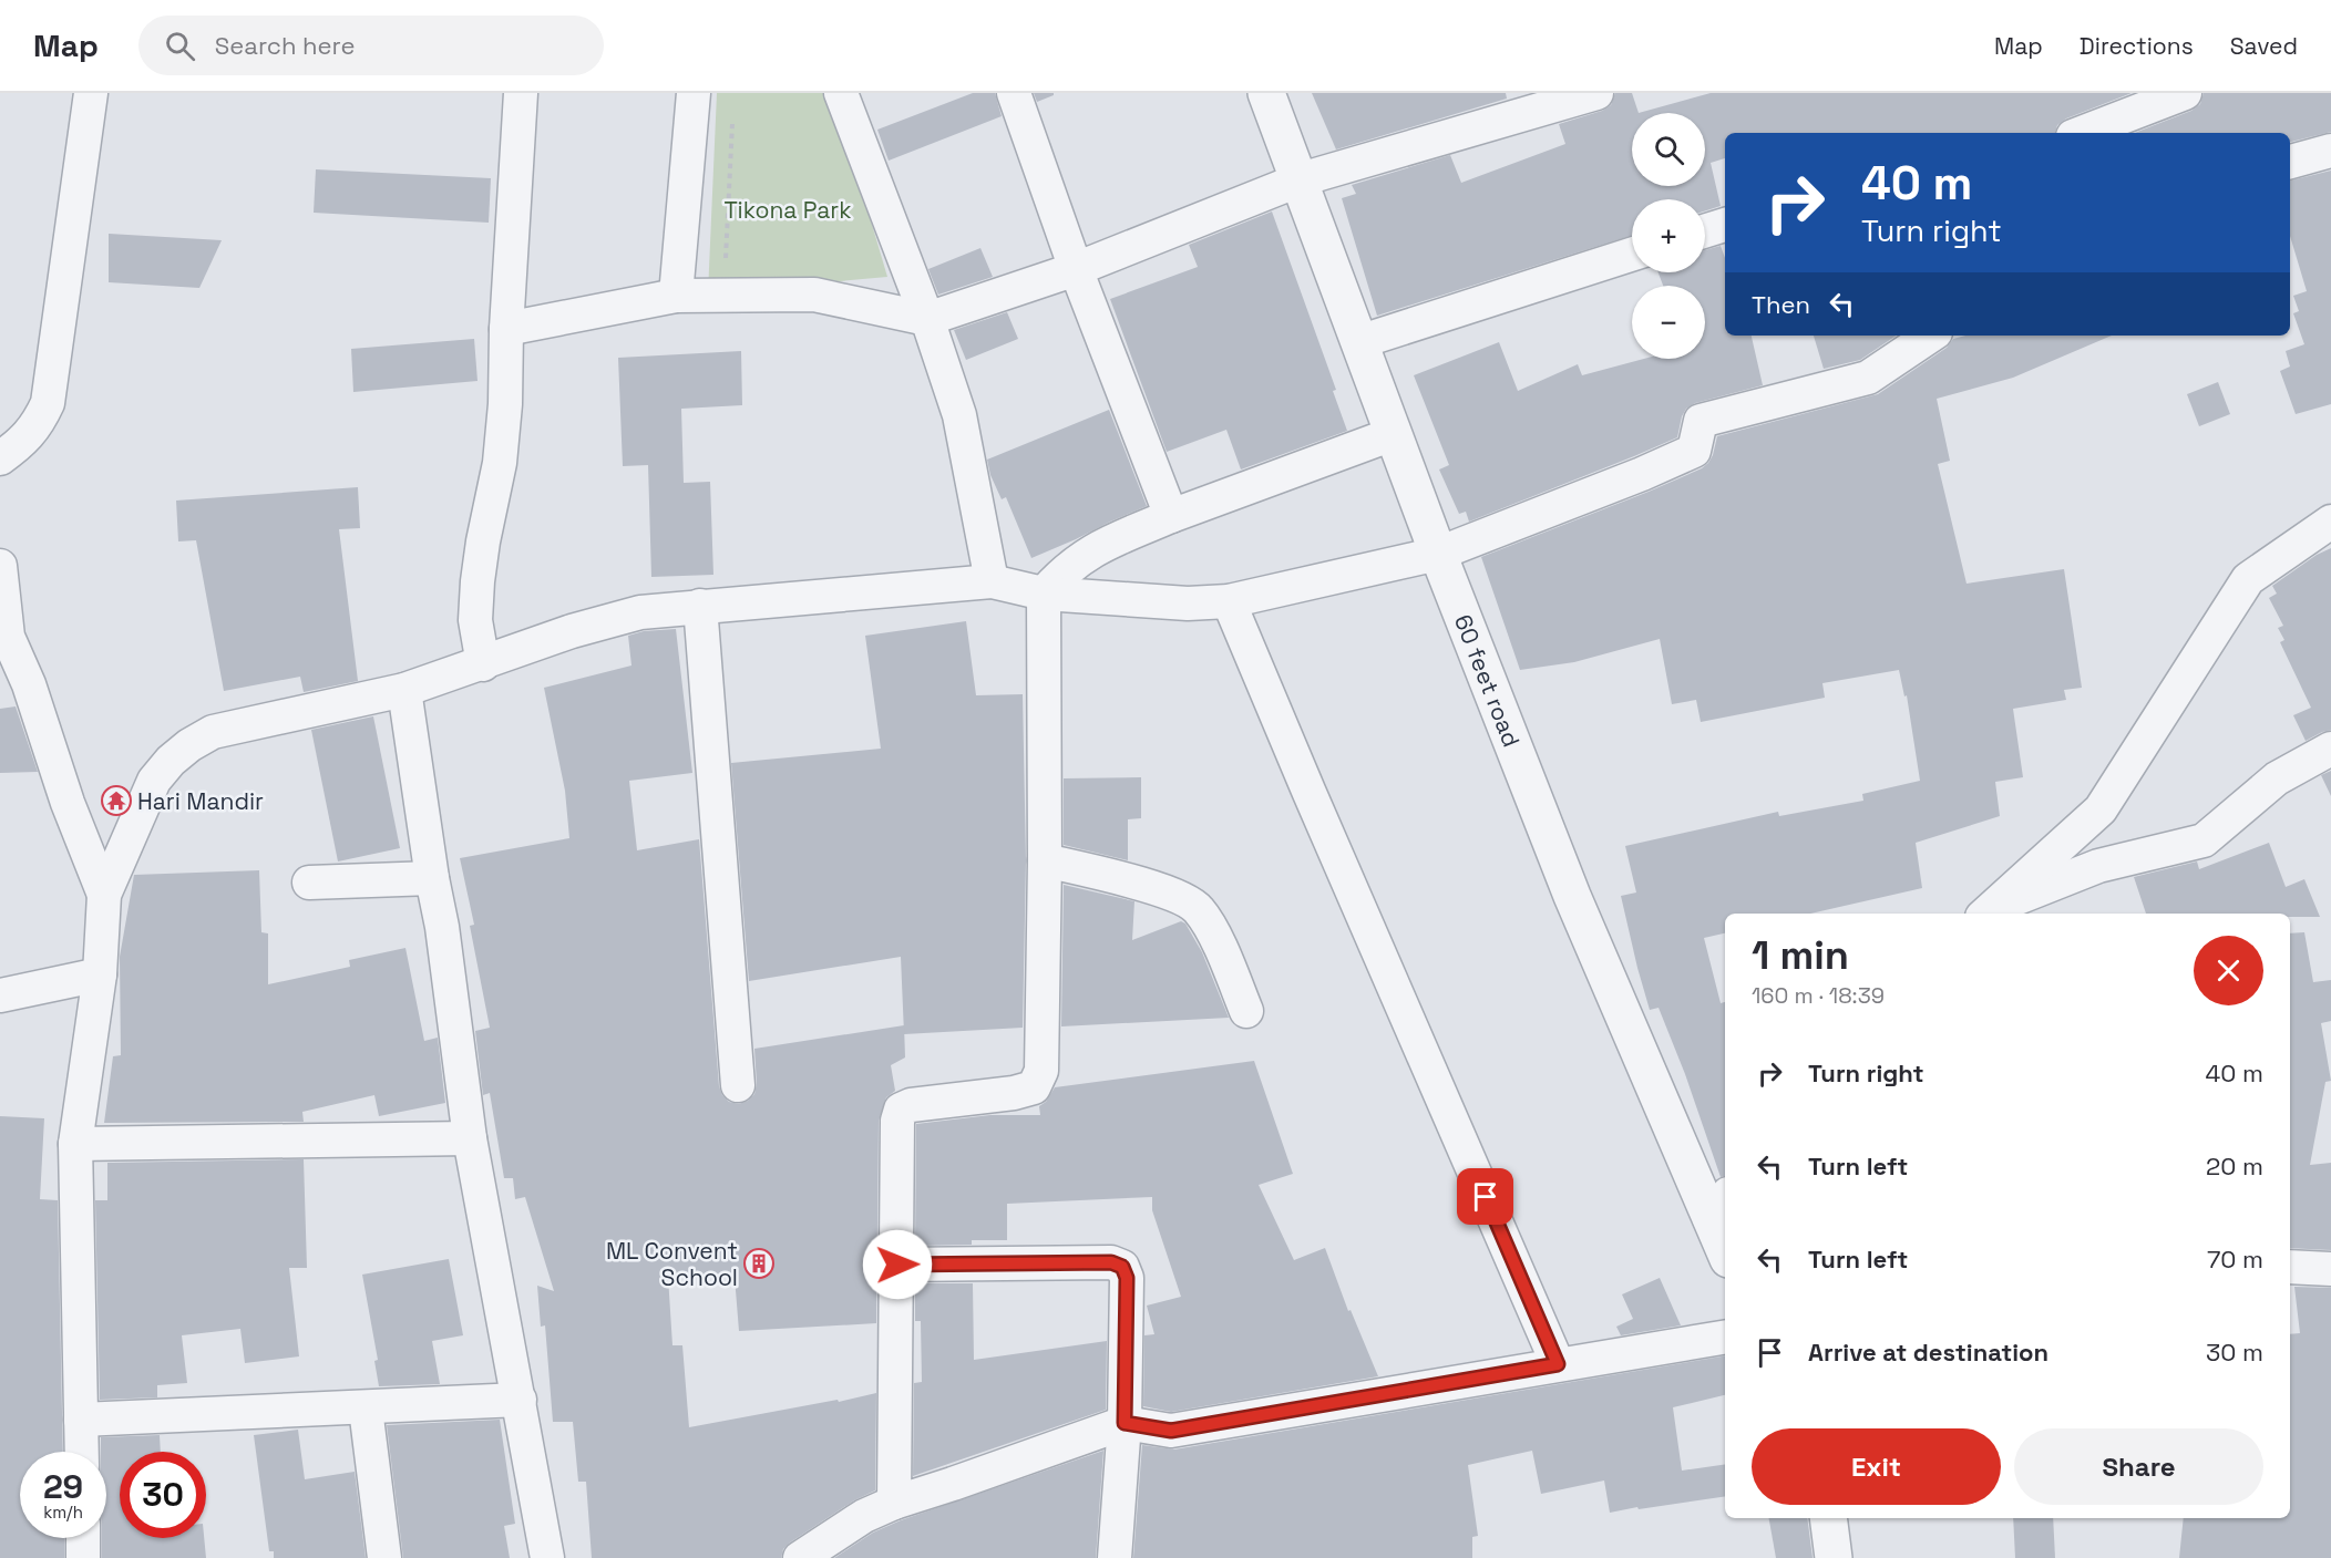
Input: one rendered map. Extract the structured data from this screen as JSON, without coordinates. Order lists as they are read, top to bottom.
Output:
{
  "streets": {
    "street": ["60 feet road"]
  },
  "parks": ["Tikona Park"],
  "places": {
    "temple": ["Hari Mandir"],
    "building": ["ML Convent School"]
  },
  "page": {
    "header": "Map",
    "search": "Search here",
    "nav": ["Map", "Directions", "Saved"],
    "map_buttons": ["+", "−"],
    "turn": ["40 m", "Turn right"],
    "then": "Then",
    "heading": ["1 min", "160 m · 18:39"],
    "list": [
      {
        "name": "Turn right",
        "value": "40 m"
      },
      {
        "name": "Turn left",
        "value": "20 m"
      },
      {
        "name": "Turn left",
        "value": "70 m"
      },
      {
        "name": "Arrive at destination",
        "value": "30 m"
      }
    ],
    "buttons": ["Exit", "Share"],
    "speed": "29 km/h",
    "limit": "30"
  }
}
